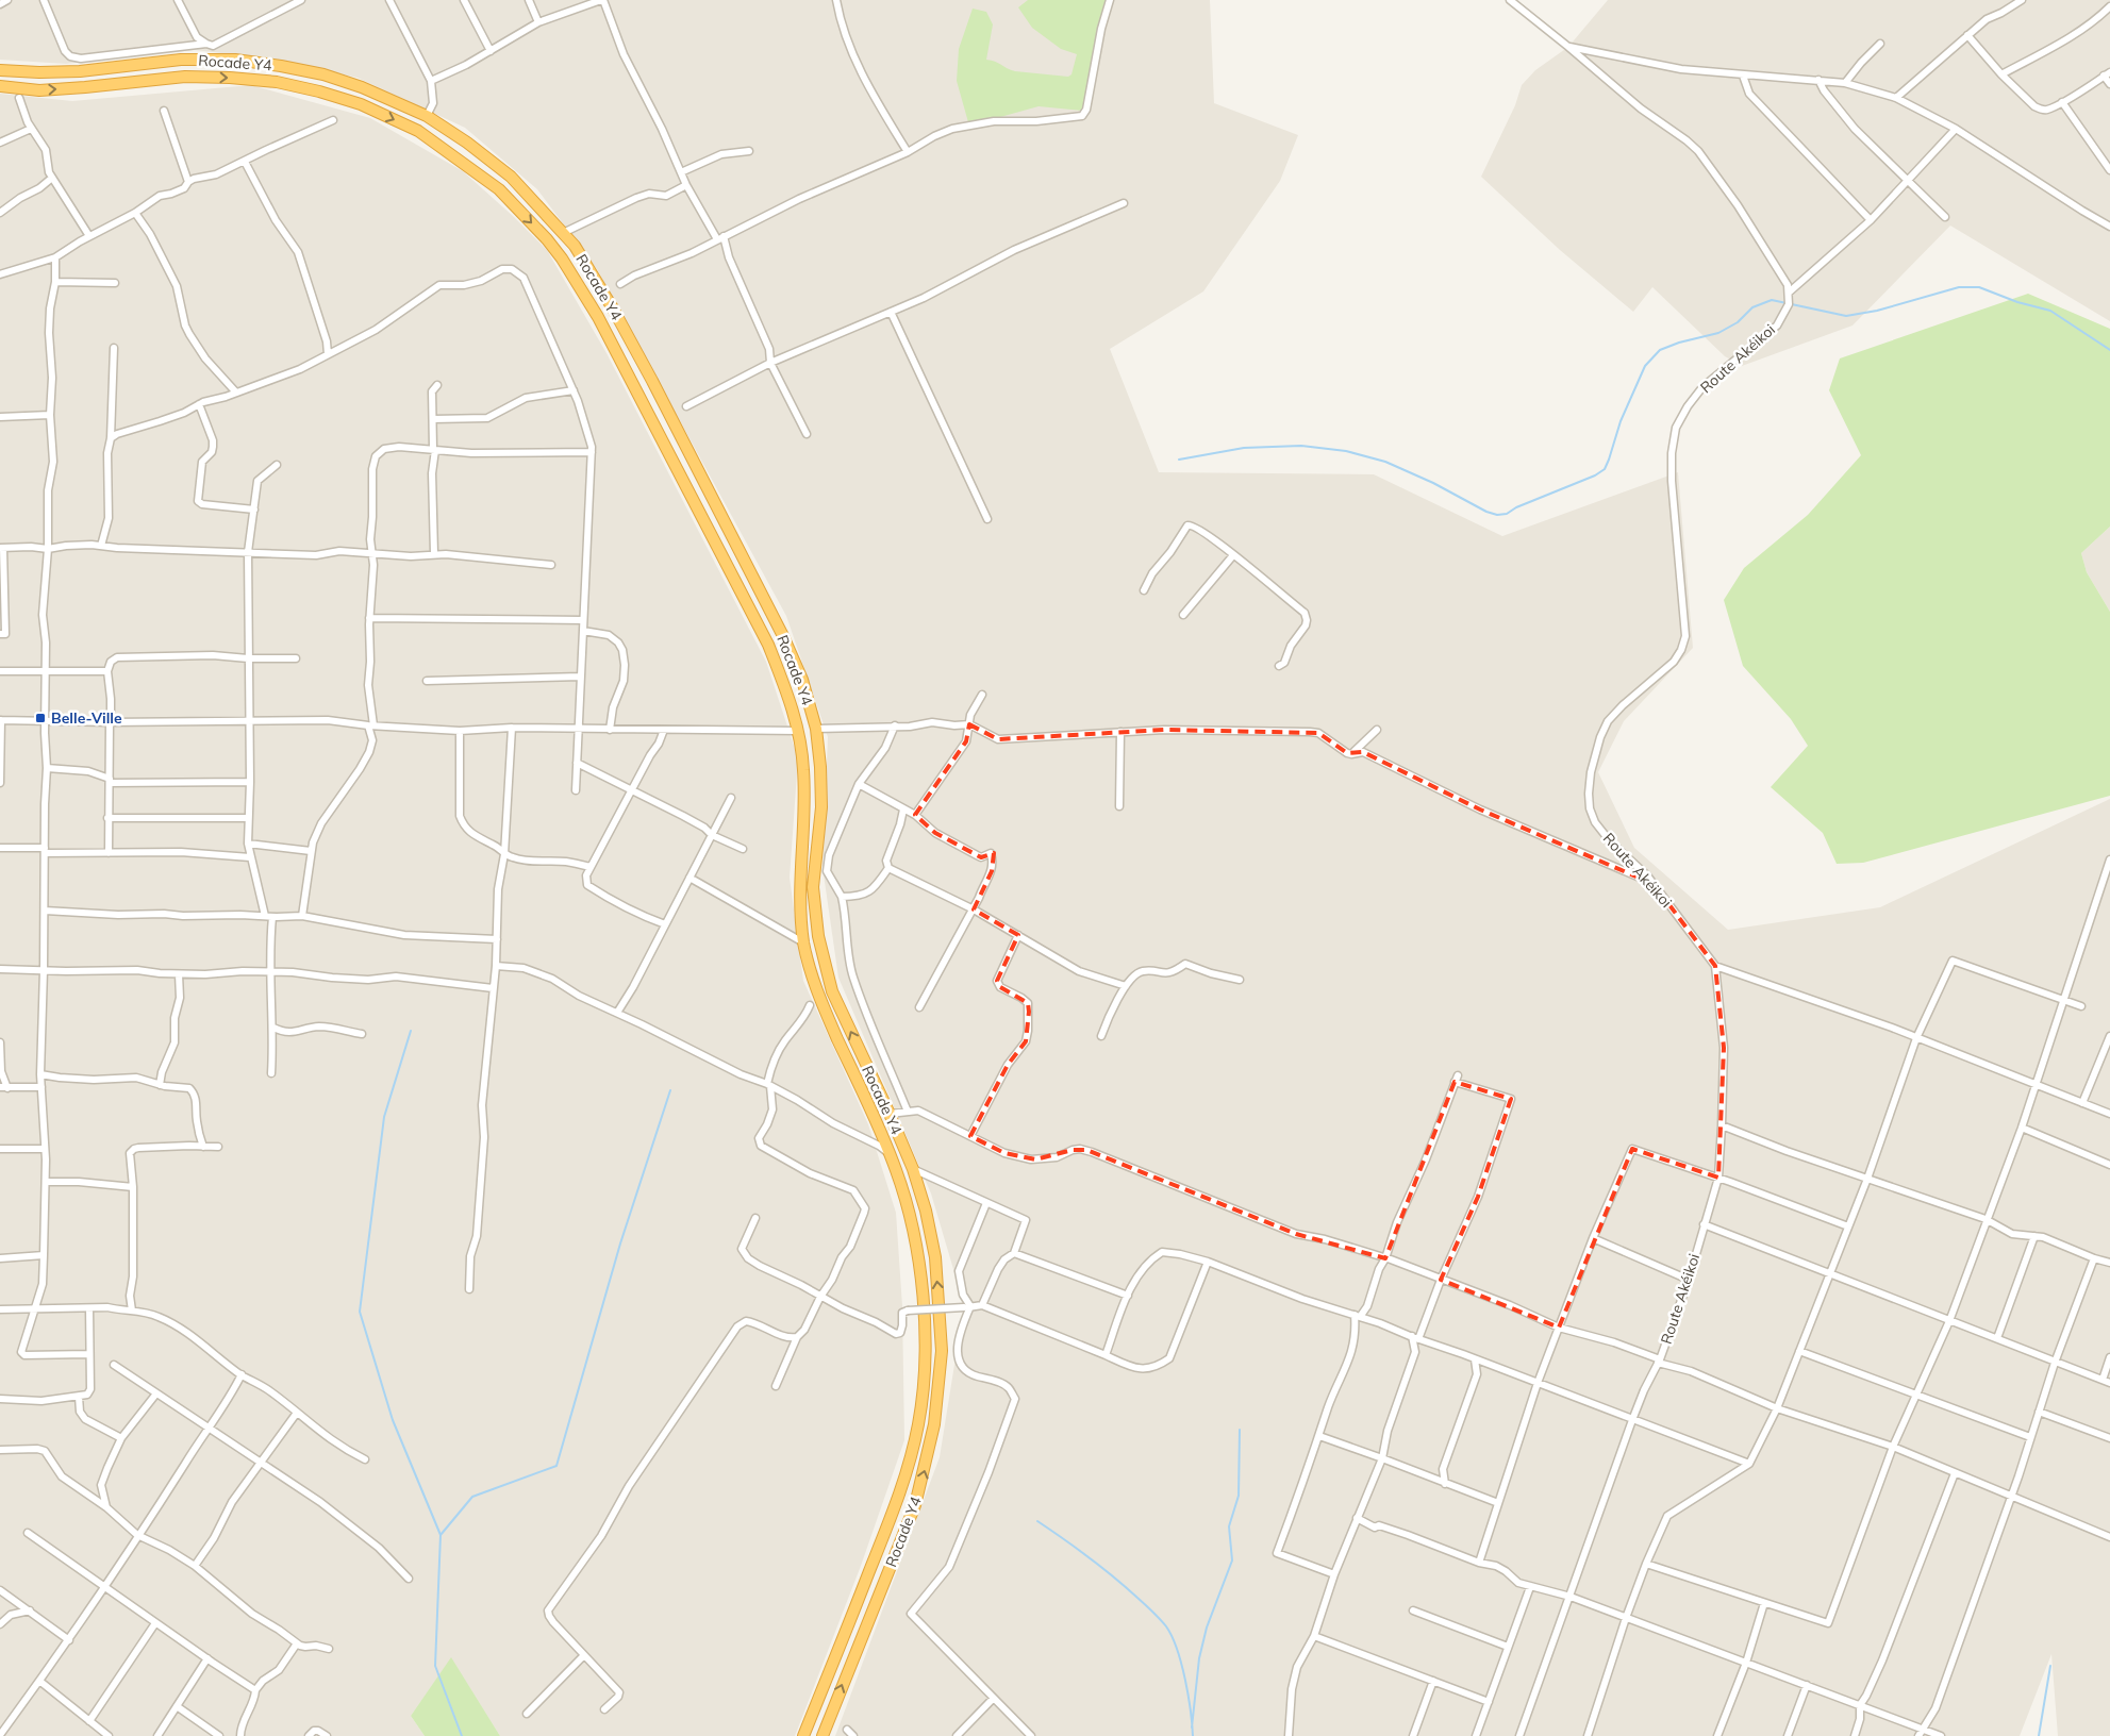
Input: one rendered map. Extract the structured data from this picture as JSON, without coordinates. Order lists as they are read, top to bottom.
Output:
{
  "streets": {
    "highway": ["Rocade Y4"],
    "street": ["Route Akéikoi"]
  },
  "places": {
    "transit": ["Belle-Ville"]
  }
}
